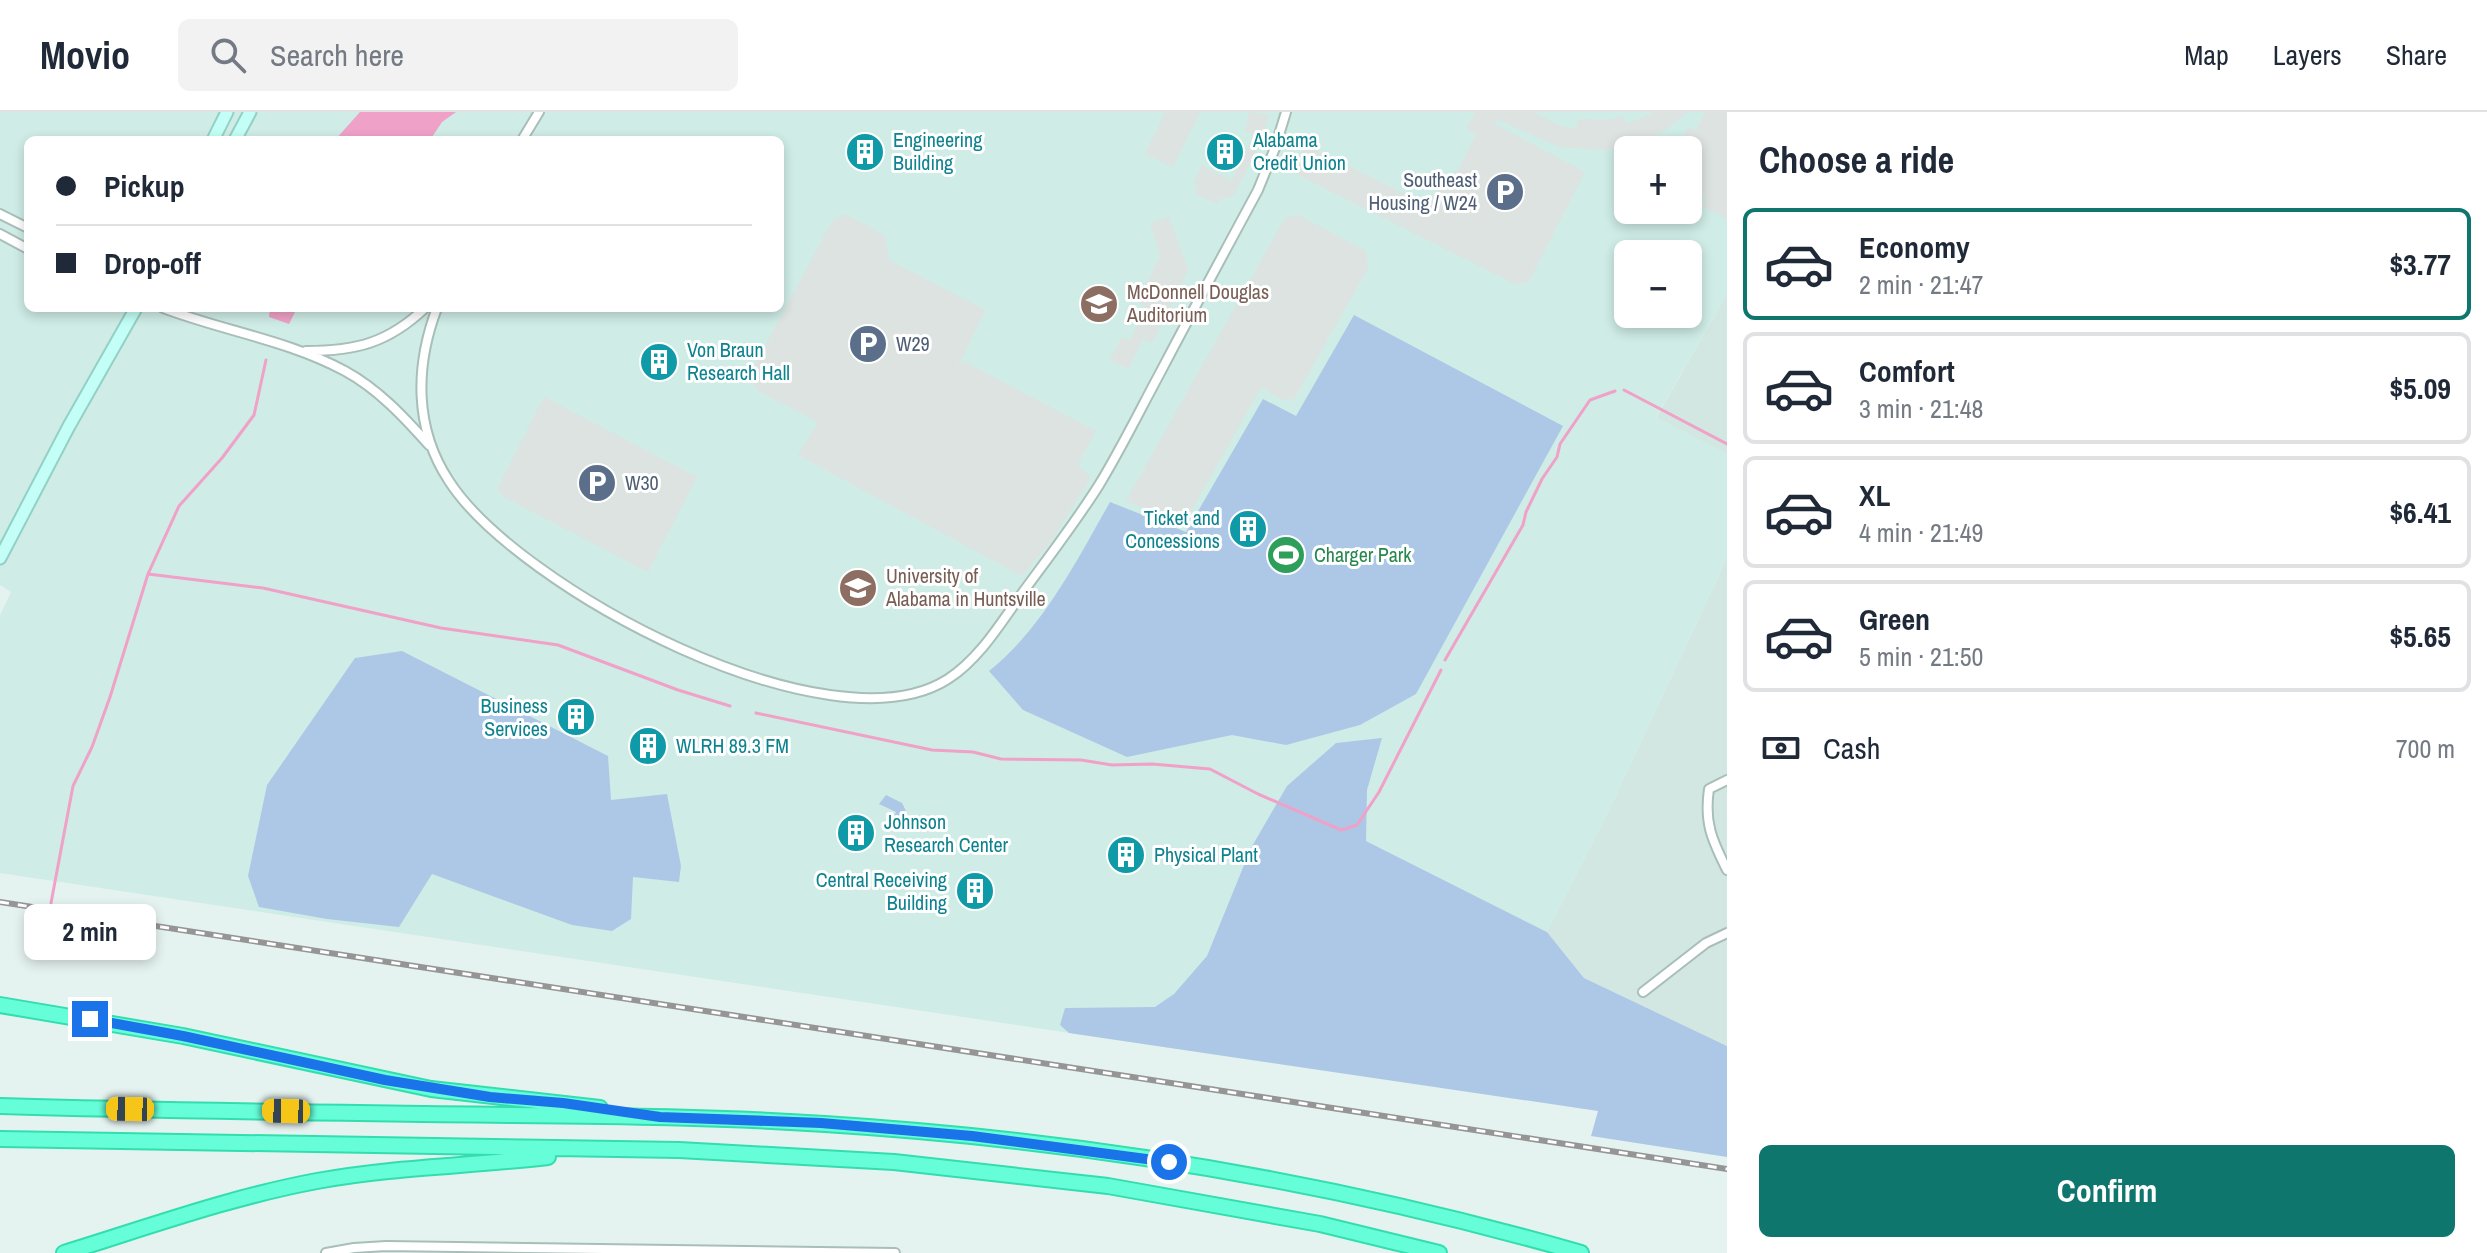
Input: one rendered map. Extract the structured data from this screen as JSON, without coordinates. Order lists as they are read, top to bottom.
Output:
{
  "places": {
    "building": [
      "Engineering Building",
      "Alabama Credit Union",
      "Von Braun Research Hall",
      "Ticket and Concessions",
      "Business Services",
      "WLRH 89.3 FM",
      "Johnson Research Center",
      "Physical Plant",
      "Central Receiving Building"
    ],
    "parking": ["Southeast Housing / W24", "W29", "W30"],
    "school or university": ["McDonnell Douglas Auditorium", "University of Alabama in Huntsville"],
    "sports": ["Charger Park"]
  },
  "page": {
    "header": "Movio",
    "search": "Search here",
    "nav": ["Map", "Layers", "Share"],
    "heading": "Choose a ride",
    "map_buttons": ["+", "−"],
    "banner": ["Pickup", "Drop-off"],
    "list": [
      {
        "name": "Economy",
        "note": "2 min · 21:47",
        "value": "$3.77"
      },
      {
        "name": "Comfort",
        "note": "3 min · 21:48",
        "value": "$5.09"
      },
      {
        "name": "XL",
        "note": "4 min · 21:49",
        "value": "$6.41"
      },
      {
        "name": "Green",
        "note": "5 min · 21:50",
        "value": "$5.65"
      }
    ],
    "pay": ["Cash", "700 m"],
    "bubble": "2 min",
    "buttons": "Confirm"
  }
}
